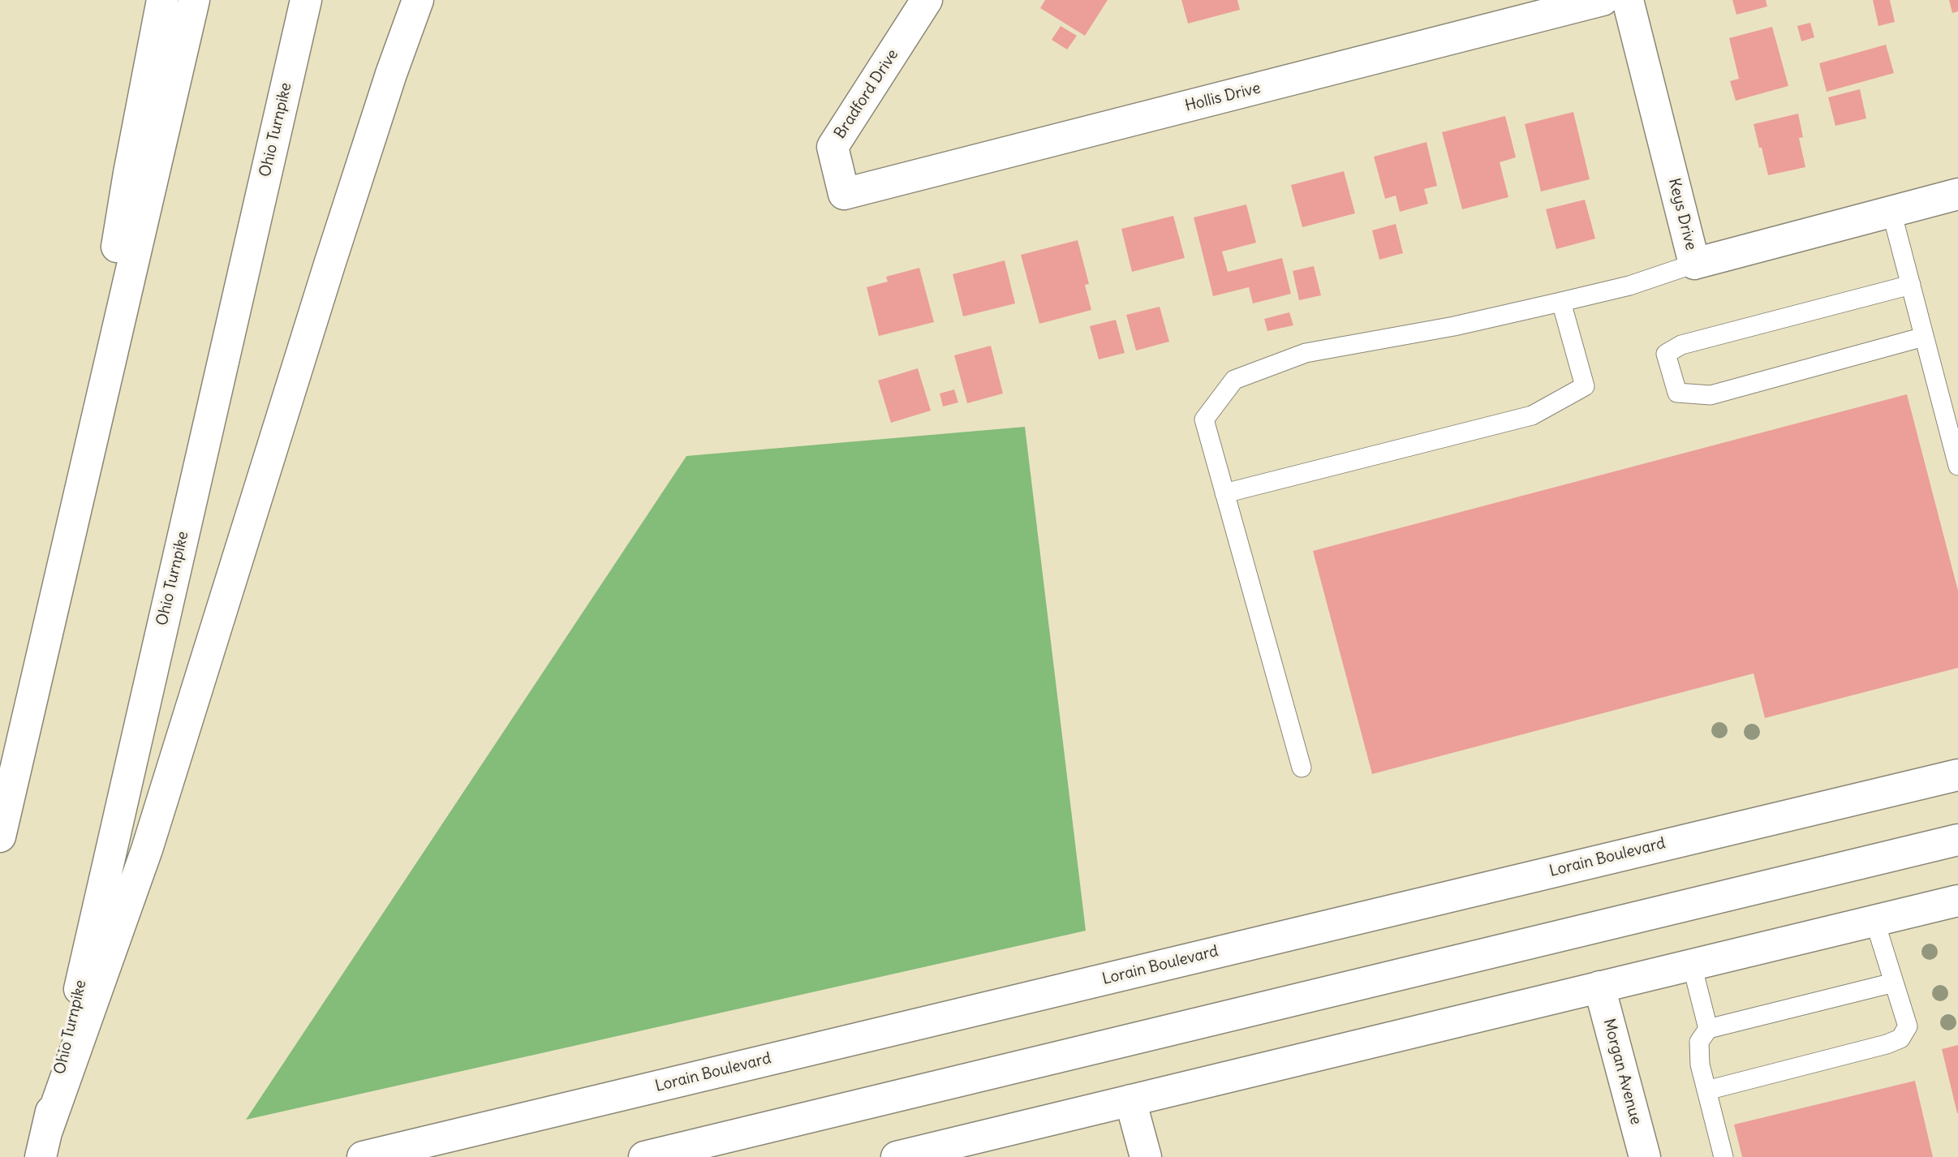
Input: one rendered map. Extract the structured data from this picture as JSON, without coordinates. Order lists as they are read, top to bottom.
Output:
{
  "streets": {
    "main road": [
      "Bradford Drive",
      "Hollis Drive",
      "Ohio Turnpike",
      "Keys Drive",
      "Lorain Boulevard",
      "Morgan Avenue"
    ]
  },
  "crossings": [
    ["Bradford Drive", "Hollis Drive"]
  ]
}
